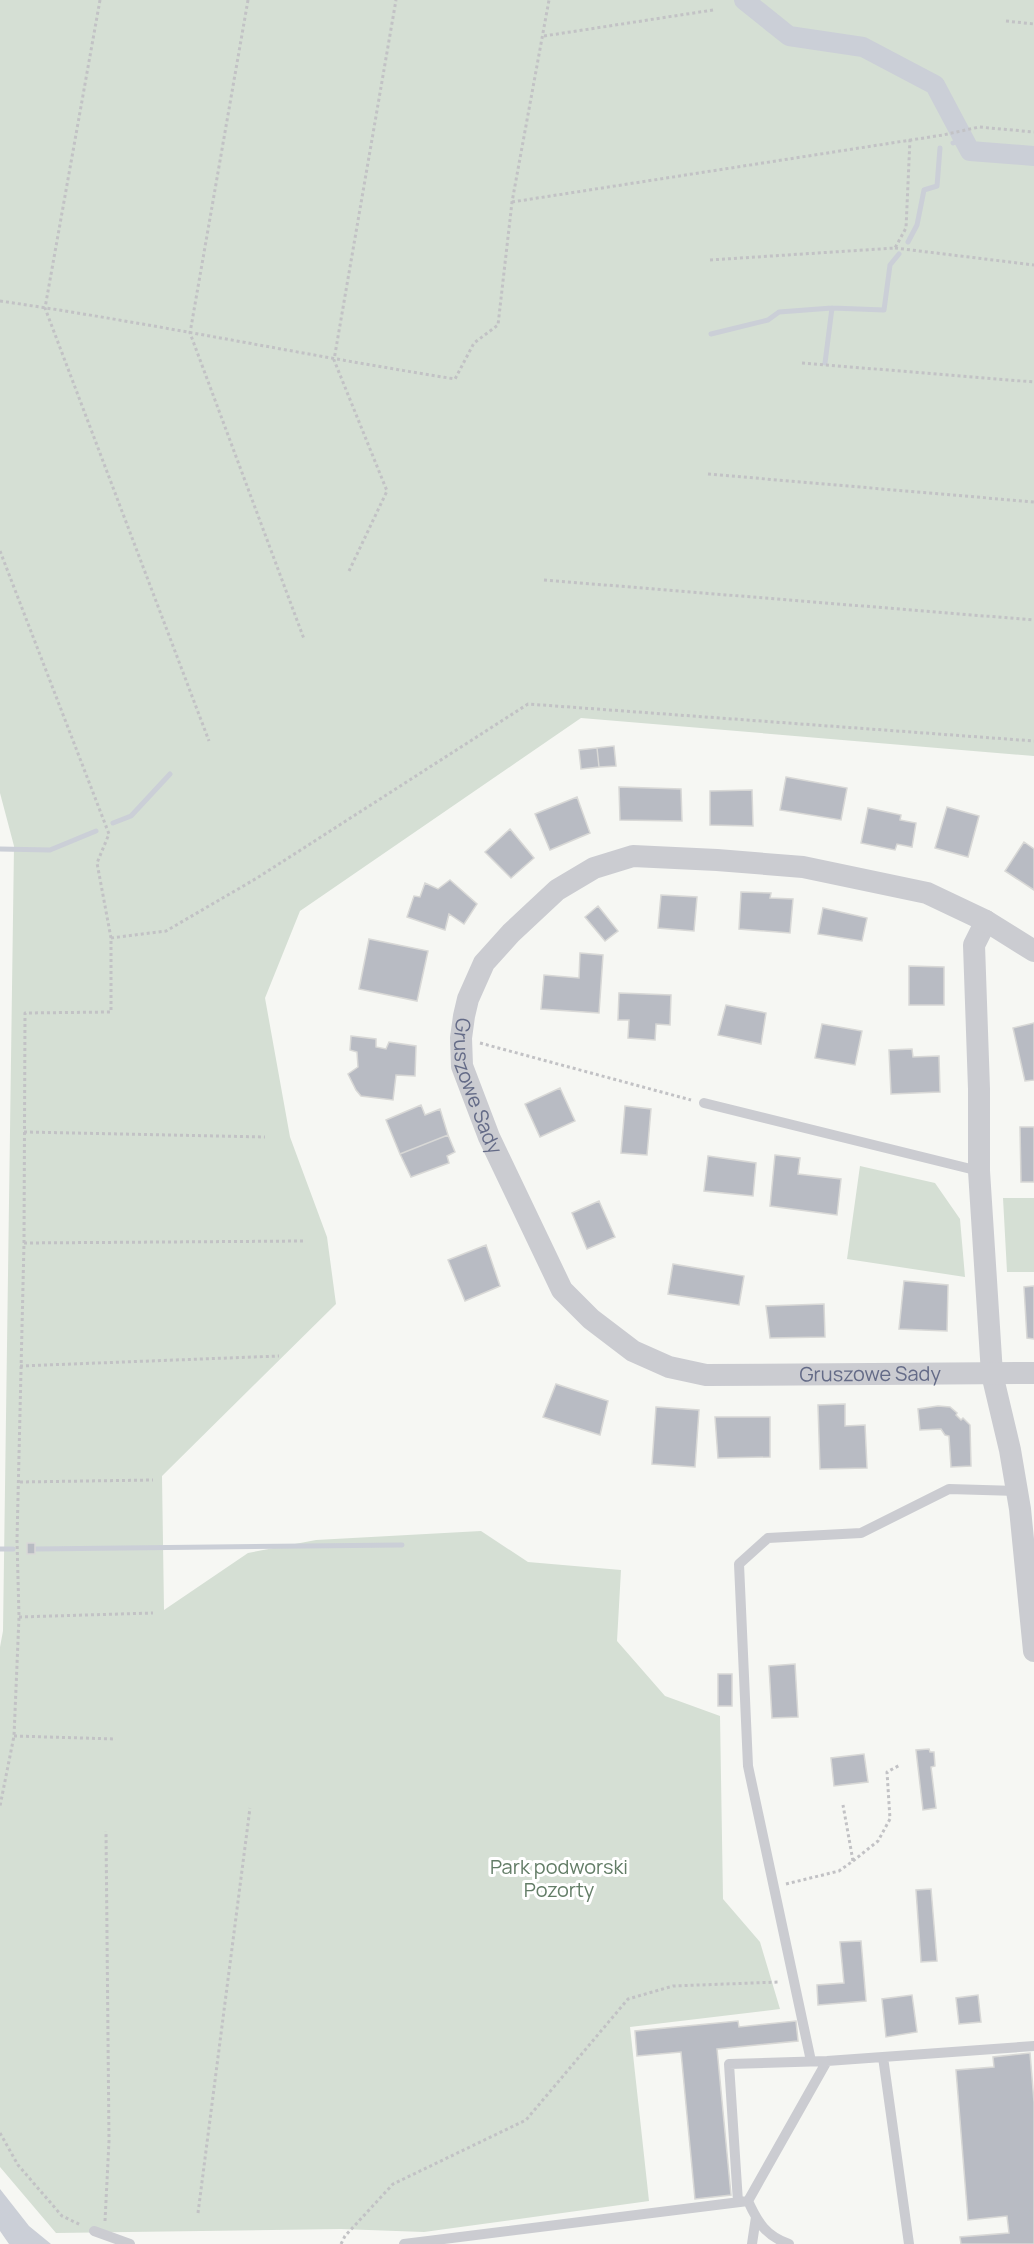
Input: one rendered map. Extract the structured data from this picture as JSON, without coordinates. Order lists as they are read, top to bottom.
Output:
{
  "streets": {
    "street": ["Gruszowe Sady"]
  },
  "parks": ["Park podworski Pozorty"]
}
